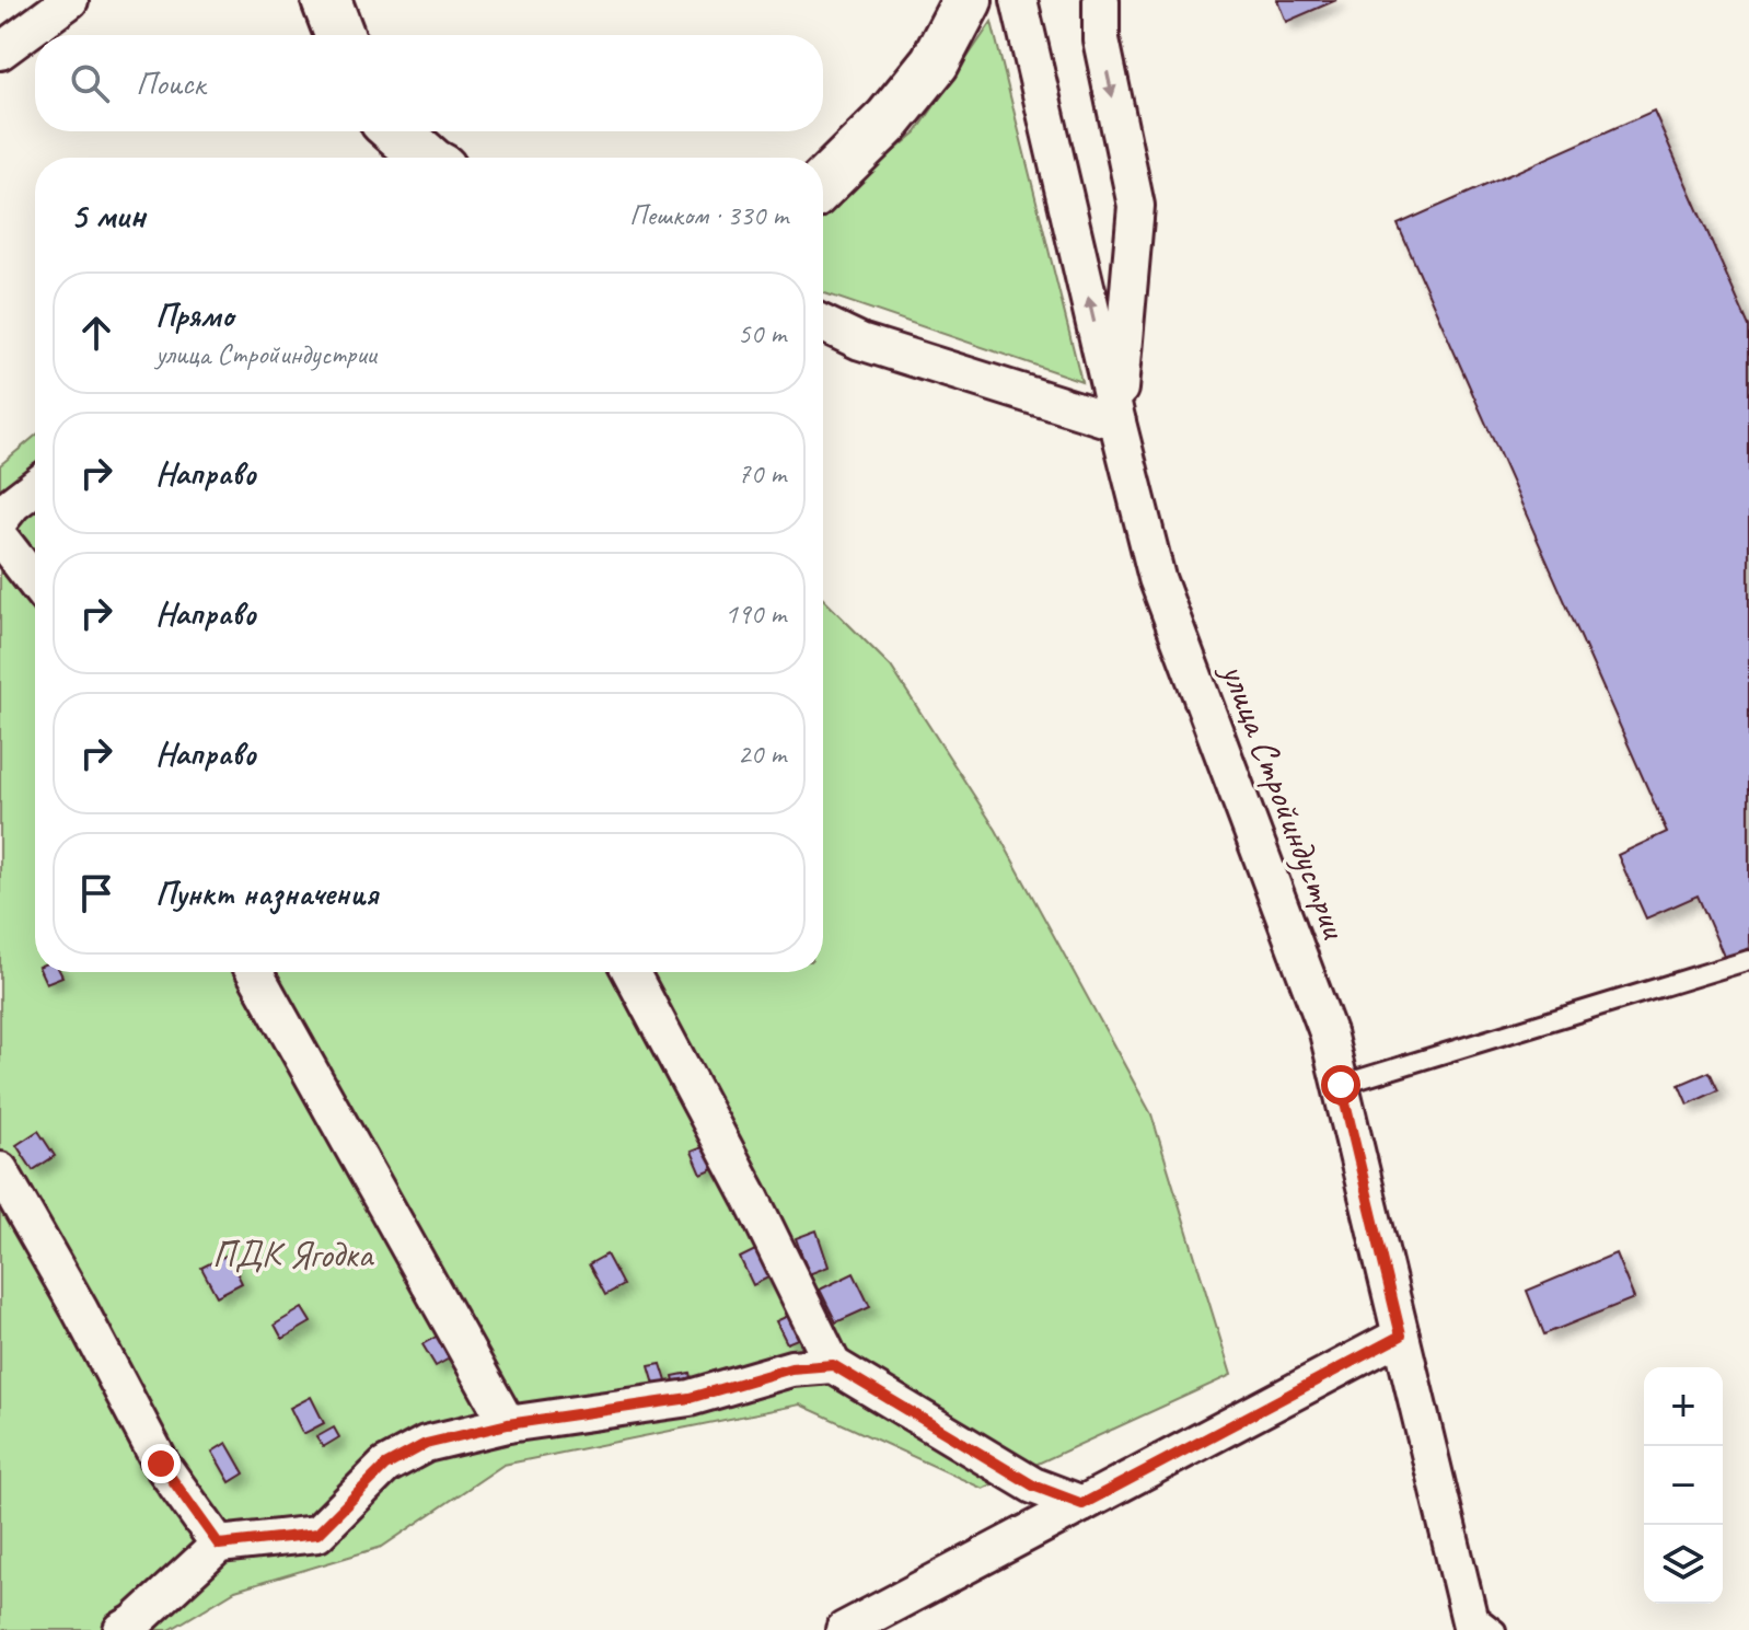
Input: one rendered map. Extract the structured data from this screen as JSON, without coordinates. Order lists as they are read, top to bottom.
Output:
{
  "streets": {
    "street": ["улица Стройиндустрии"]
  },
  "parks": ["ПДК Ягодка"],
  "page": {
    "search": "Поиск",
    "heading": ["5 мин", "Пешком · 330 m"],
    "list": [
      ["Прямо", "улица Стройиндустрии", "50 m"],
      ["Направо", "70 m"],
      ["Направо", "190 m"],
      ["Направо", "20 m"],
      "Пункт назначения"
    ],
    "map_buttons": ["+", "−"]
  }
}
